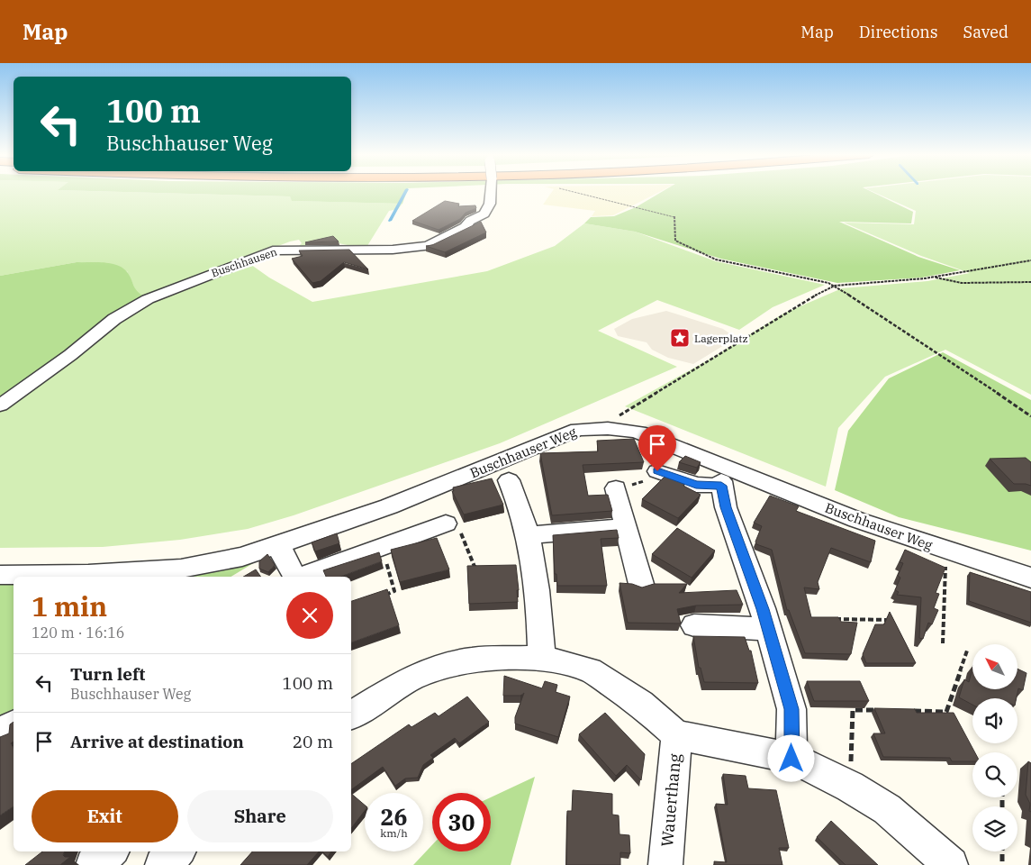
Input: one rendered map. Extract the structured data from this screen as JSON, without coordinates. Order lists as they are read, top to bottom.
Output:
{
  "streets": {
    "street": ["Buschhausen", "Buschhauser Weg", "Wauerthang"]
  },
  "places": {
    "place": ["Lagerplatz"]
  },
  "north": "top left",
  "page": {
    "header": "Map",
    "nav": ["Map", "Directions", "Saved"],
    "turn": ["100 m", "Buschhauser Weg"],
    "heading": ["1 min", "120 m · 16:16"],
    "list": [
      {
        "name": "Turn left",
        "note": "Buschhauser Weg",
        "value": "100 m"
      },
      {
        "name": "Arrive at destination",
        "value": "20 m"
      }
    ],
    "buttons": ["Exit", "Share"],
    "speed": "26 km/h",
    "limit": "30"
  }
}
